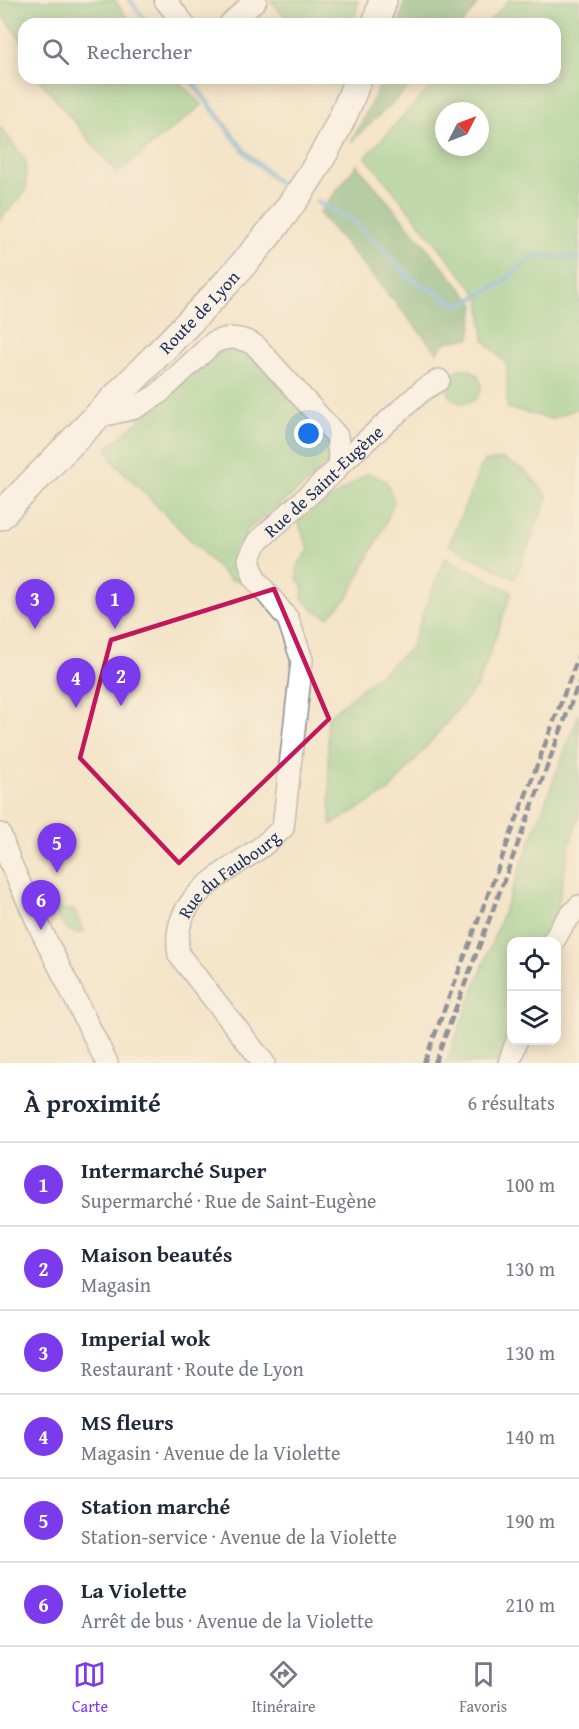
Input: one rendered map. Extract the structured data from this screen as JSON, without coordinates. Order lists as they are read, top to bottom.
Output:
{
  "streets": {
    "main road": ["Route de Lyon"],
    "street": ["Rue de Saint-Eugène", "Rue du Faubourg"]
  },
  "crossings": [
    ["Rue de Saint-Eugène", "Rue du Faubourg"]
  ],
  "north": "top right",
  "page": {
    "search": "Rechercher",
    "pins": [
      "1",
      "3",
      "2",
      "4",
      "5",
      "6"
    ],
    "heading": ["À proximité", "6 résultats"],
    "list": [
      {
        "mark": "1",
        "name": "Intermarché Super",
        "note": "Supermarché · Rue de Saint-Eugène",
        "value": "100 m"
      },
      {
        "mark": "2",
        "name": "Maison beautés",
        "note": "Magasin",
        "value": "130 m"
      },
      {
        "mark": "3",
        "name": "Imperial wok",
        "note": "Restaurant · Route de Lyon",
        "value": "130 m"
      },
      {
        "mark": "4",
        "name": "MS fleurs",
        "note": "Magasin · Avenue de la Violette",
        "value": "140 m"
      },
      {
        "mark": "5",
        "name": "Station marché",
        "note": "Station-service · Avenue de la Violette",
        "value": "190 m"
      },
      {
        "mark": "6",
        "name": "La Violette",
        "note": "Arrêt de bus · Avenue de la Violette",
        "value": "210 m"
      }
    ],
    "nav": ["Carte", "Itinéraire", "Favoris"]
  }
}
